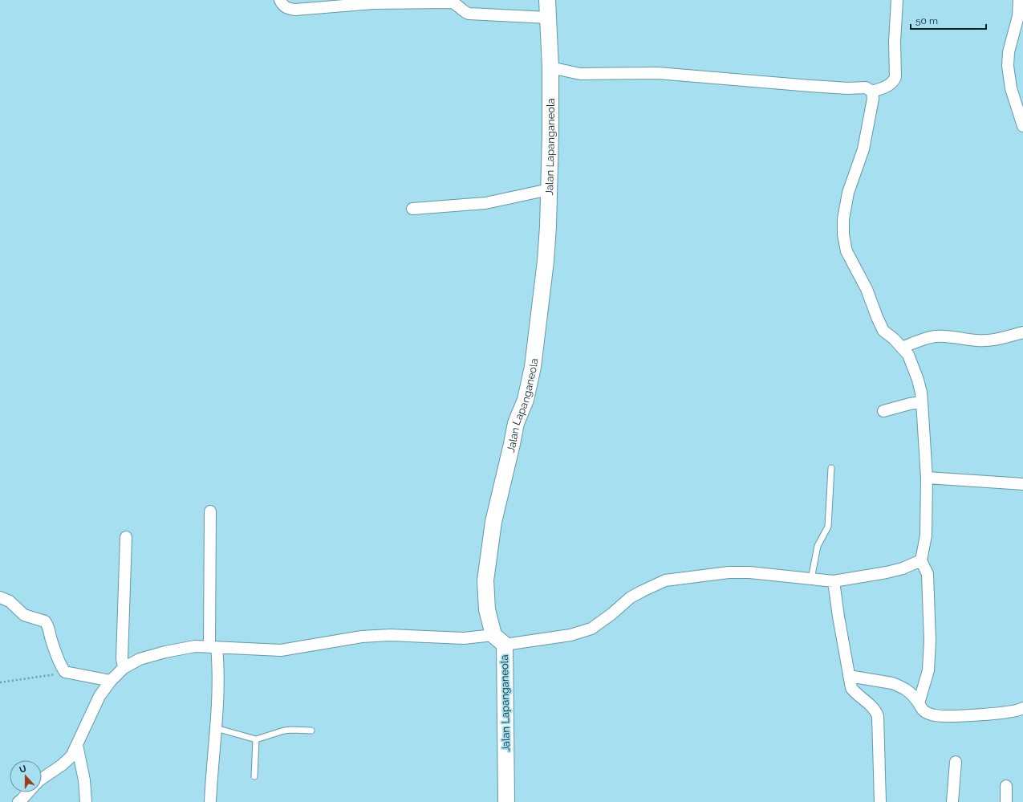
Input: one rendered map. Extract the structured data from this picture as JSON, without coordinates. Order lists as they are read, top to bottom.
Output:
{
  "streets": {
    "street": ["Jalan Lapanganeola"]
  },
  "scale_bar": "50 m",
  "north": "top"
}
